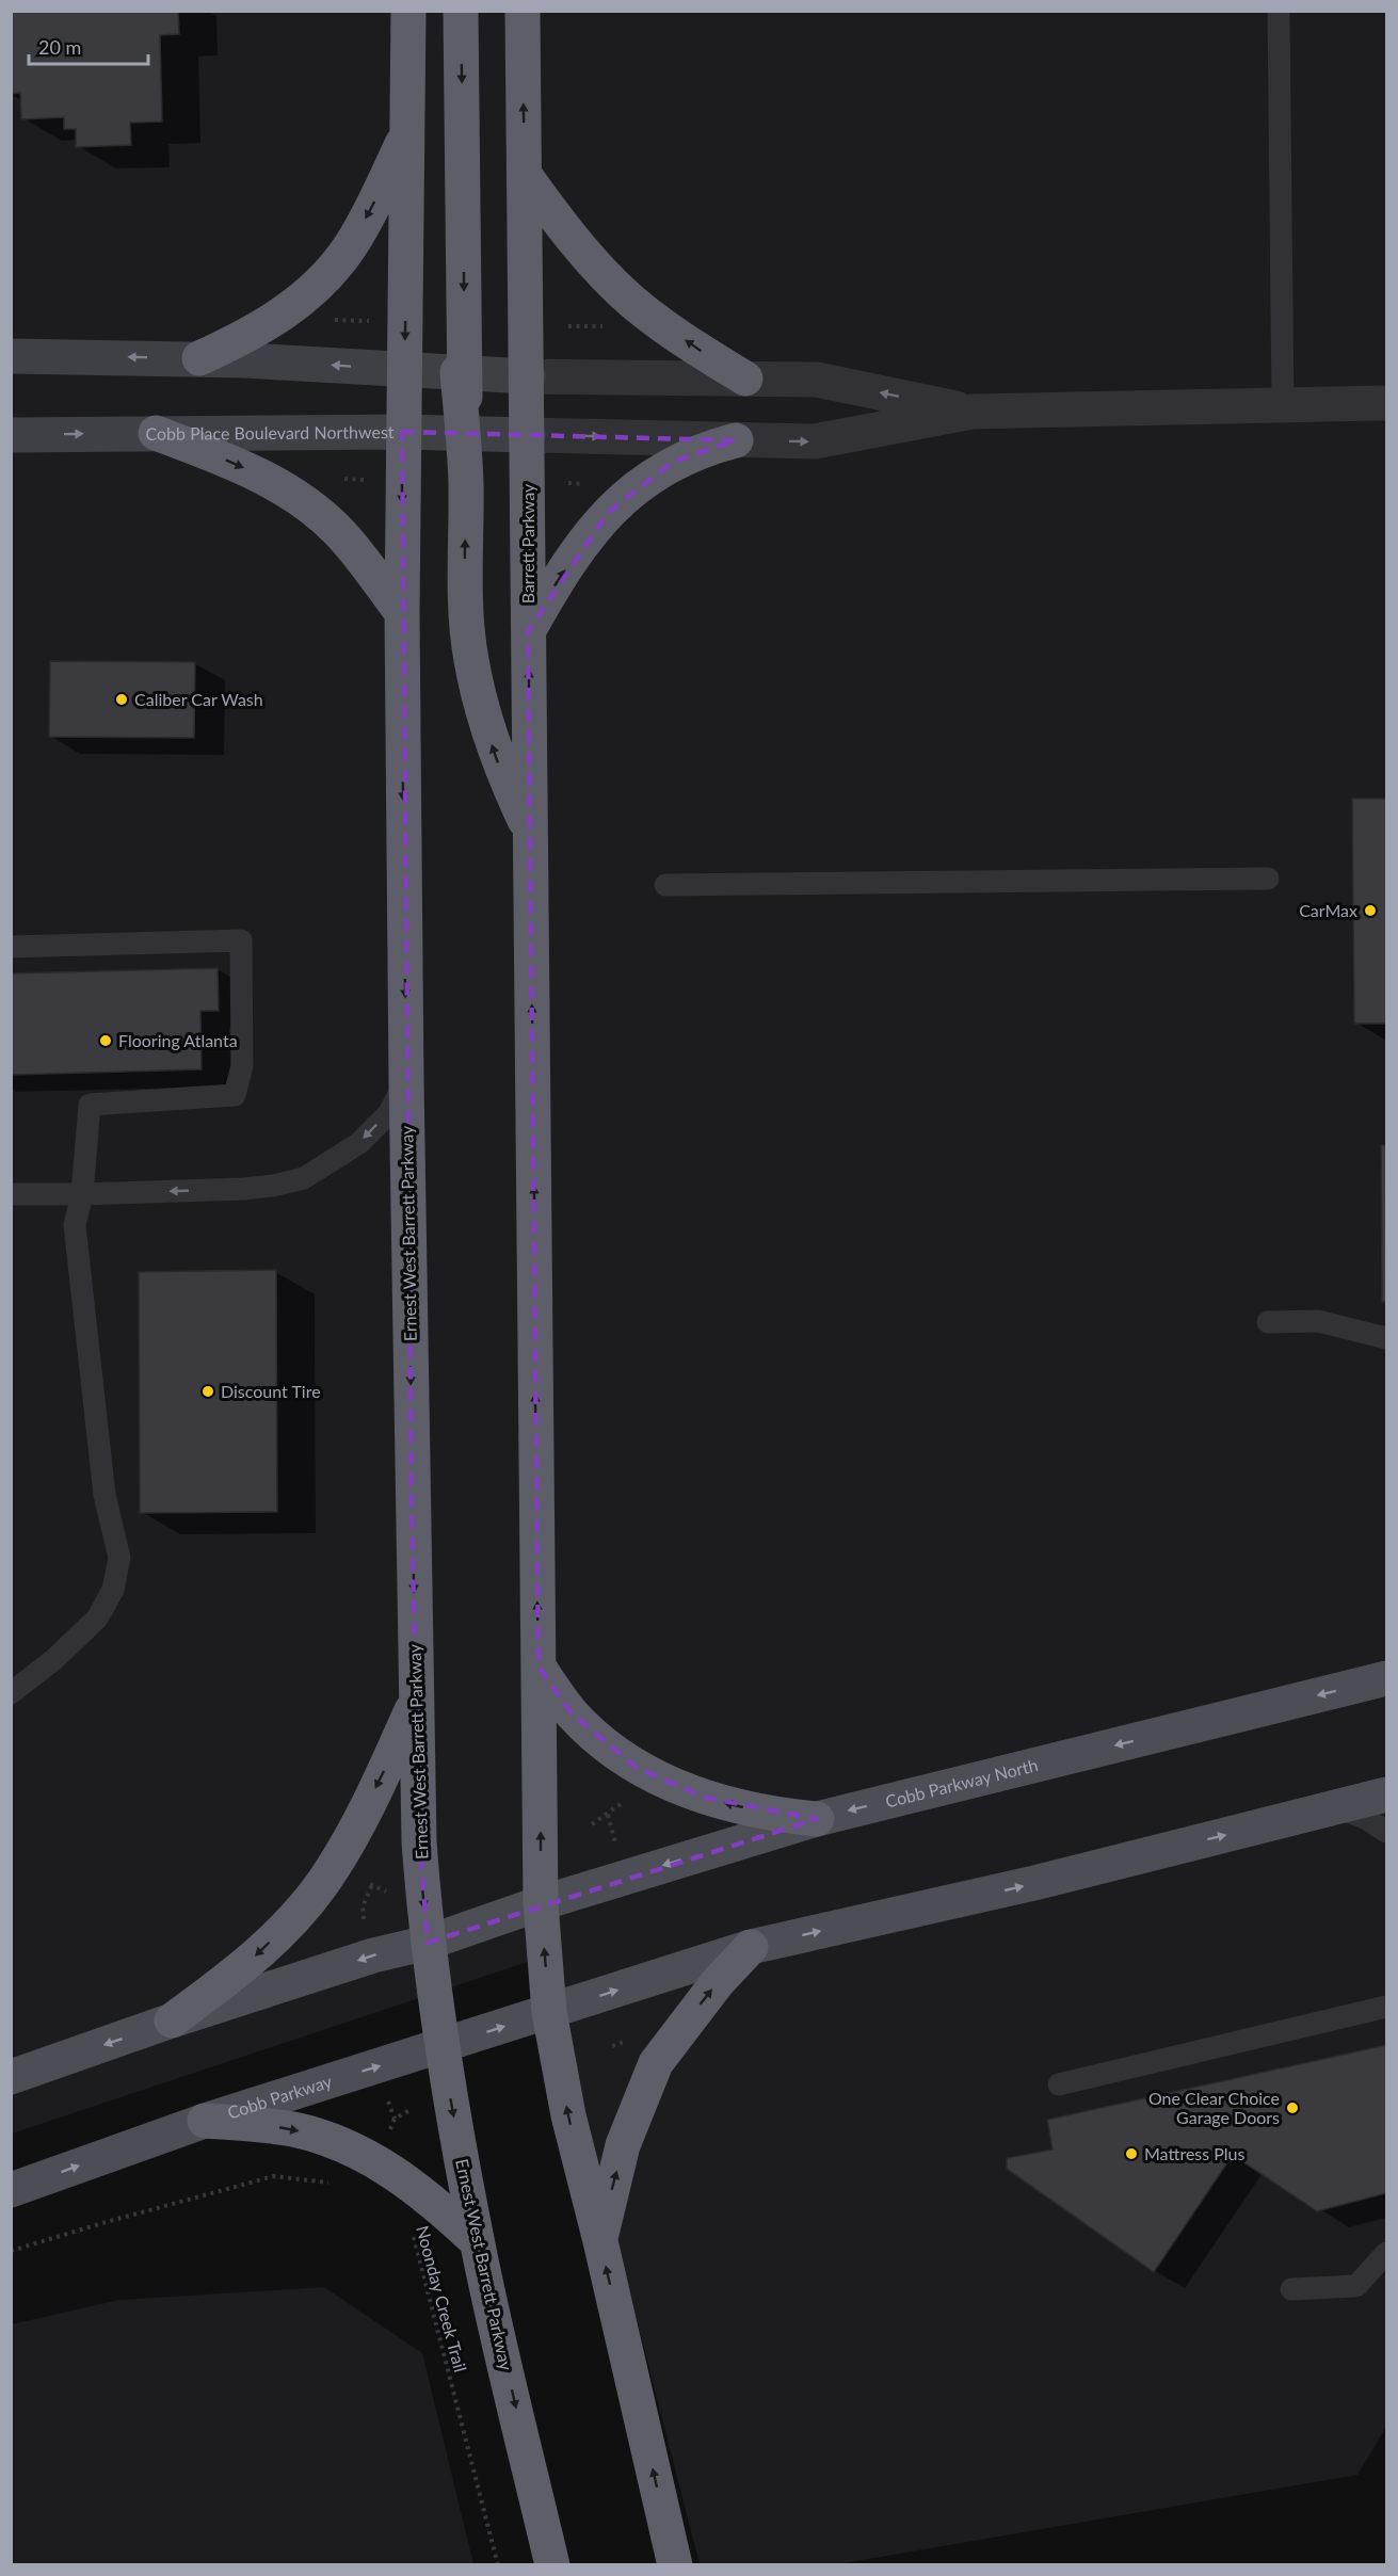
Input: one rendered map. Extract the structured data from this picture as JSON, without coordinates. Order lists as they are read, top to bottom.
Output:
{
  "streets": {
    "highway": ["Barrett Parkway", "Ernest West Barrett Parkway"],
    "main road": ["Cobb Parkway North", "Cobb Parkway"],
    "street": ["Cobb Place Boulevard Northwest"],
    "path": ["Noonday Creek Trail"]
  },
  "crossings": [
    ["Cobb Place Boulevard Northwest", "Barrett Parkway"],
    ["Ernest West Barrett Parkway", "Cobb Parkway"]
  ],
  "places": [
    "Caliber Car Wash",
    "CarMax",
    "Flooring Atlanta",
    "Discount Tire",
    "One Clear Choice Garage Doors",
    "Mattress Plus"
  ],
  "scale_bar": "20 m"
}
